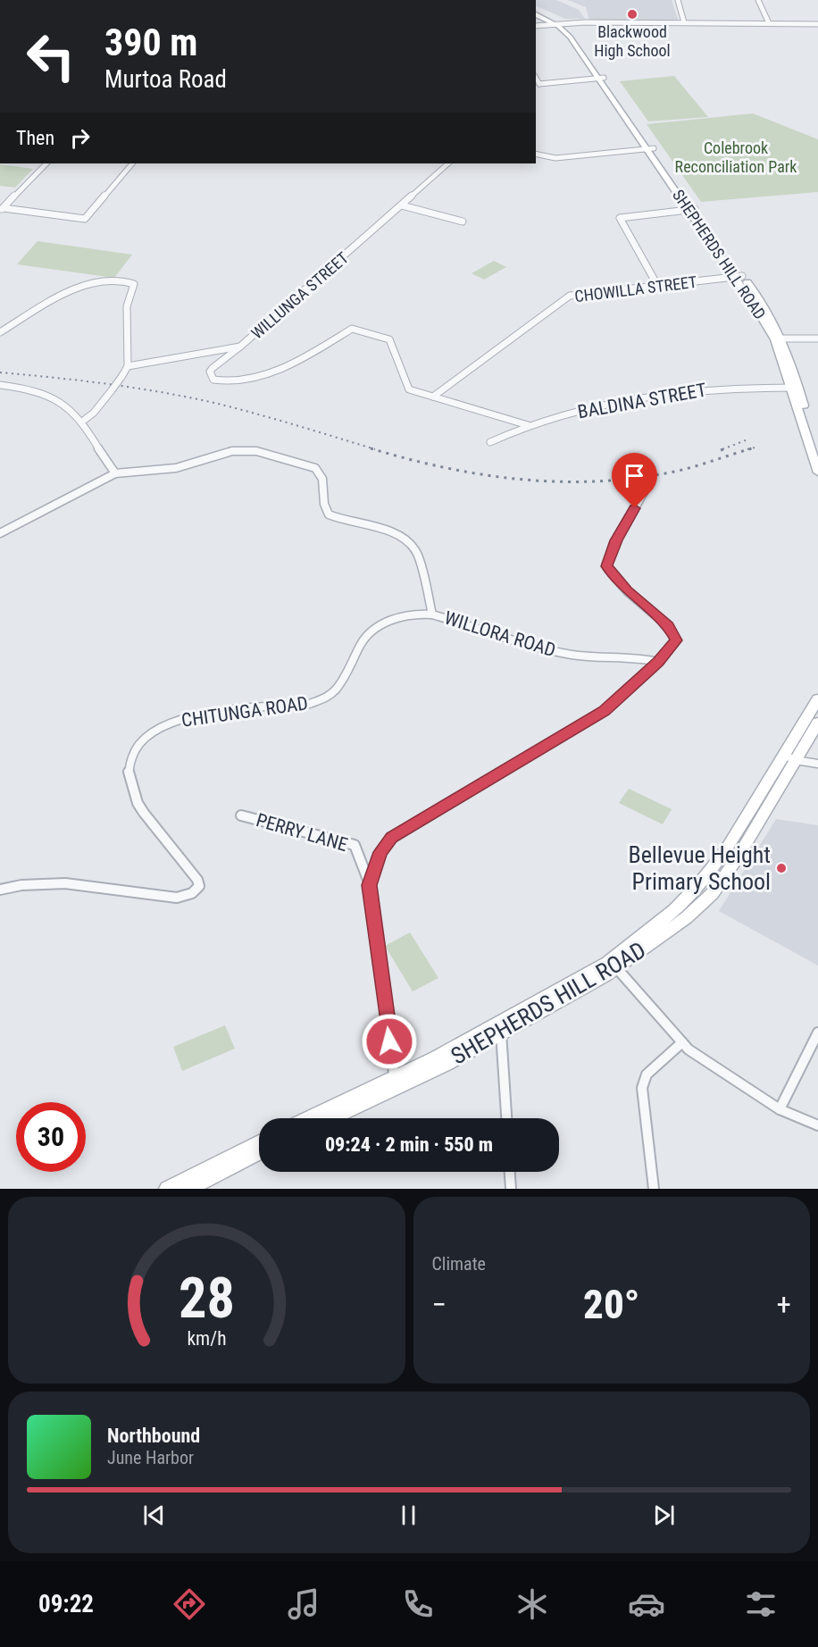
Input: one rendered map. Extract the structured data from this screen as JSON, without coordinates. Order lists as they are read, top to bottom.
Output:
{
  "streets": {
    "main road": ["SHEPHERDS HILL ROAD"],
    "street": [
      "CHOWILLA STREET",
      "WILLUNGA STREET",
      "BALDINA STREET",
      "WILLORA ROAD",
      "CHITUNGA ROAD",
      "PERRY LANE"
    ]
  },
  "crossings": [
    ["SHEPHERDS HILL ROAD", "CHOWILLA STREET"],
    ["SHEPHERDS HILL ROAD", "BALDINA STREET"],
    ["WILLORA ROAD", "CHITUNGA ROAD"]
  ],
  "parks": ["Colebrook Reconciliation Park"],
  "places": ["Blackwood High School", "Bellevue Height Primary School"],
  "page": {
    "turn": ["390 m", "Murtoa Road"],
    "then": "Then",
    "limit": "30",
    "trip": "09:24 · 2 min · 550 m",
    "tile": "Climate",
    "heat": ["−", "20°", "+"],
    "song": ["Northbound", "June Harbor"],
    "tabs": "09:22",
    "gauge": ["28", "km/h"]
  }
}
